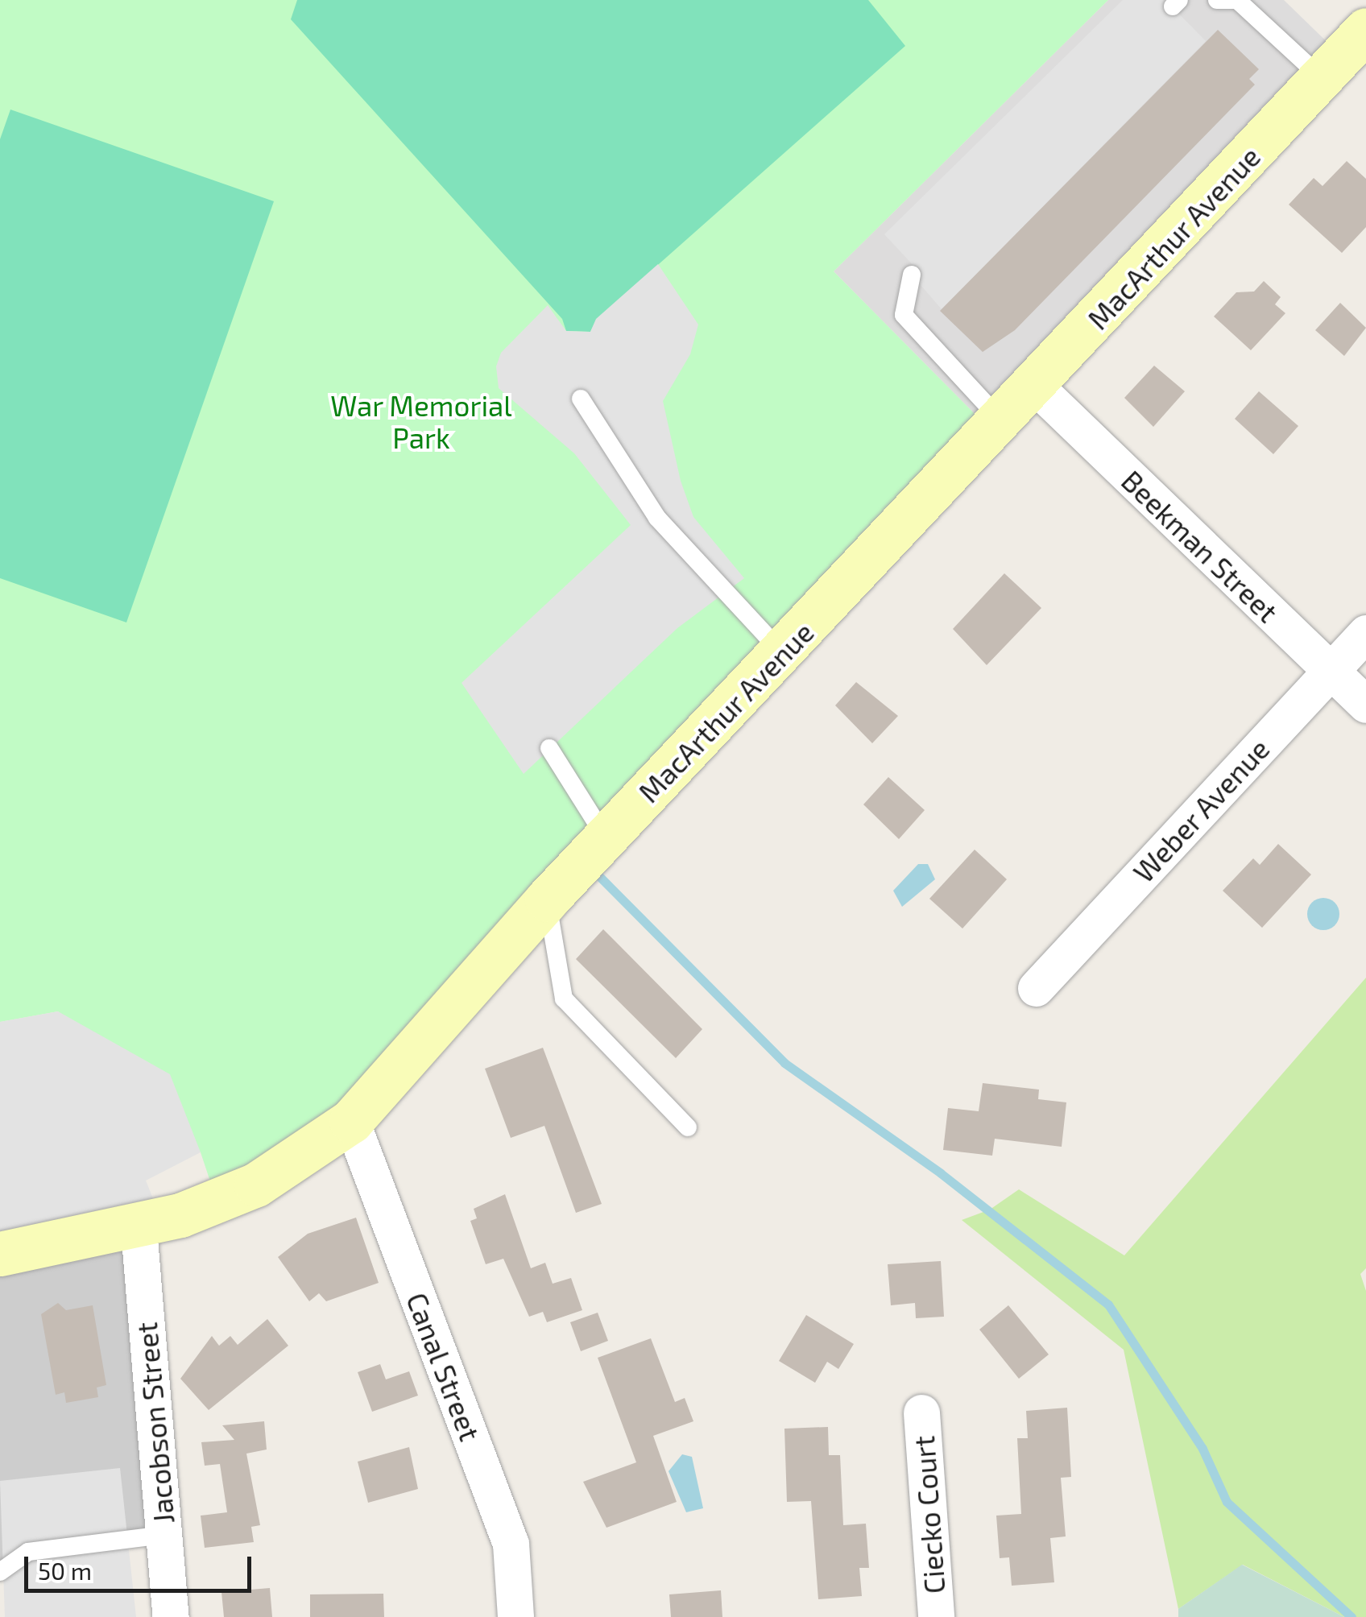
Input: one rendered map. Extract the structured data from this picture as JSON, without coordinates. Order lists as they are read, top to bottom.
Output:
{
  "streets": {
    "street": [
      "MacArthur Avenue",
      "Beekman Street",
      "Weber Avenue",
      "Canal Street",
      "Jacobson Street",
      "Ciecko Court"
    ]
  },
  "crossings": [
    ["MacArthur Avenue", "Beekman Street"],
    ["MacArthur Avenue", "Canal Street"],
    ["MacArthur Avenue", "Jacobson Street"],
    ["Beekman Street", "Weber Avenue"]
  ],
  "parks": ["War Memorial Park"],
  "scale_bar": "50 m"
}
